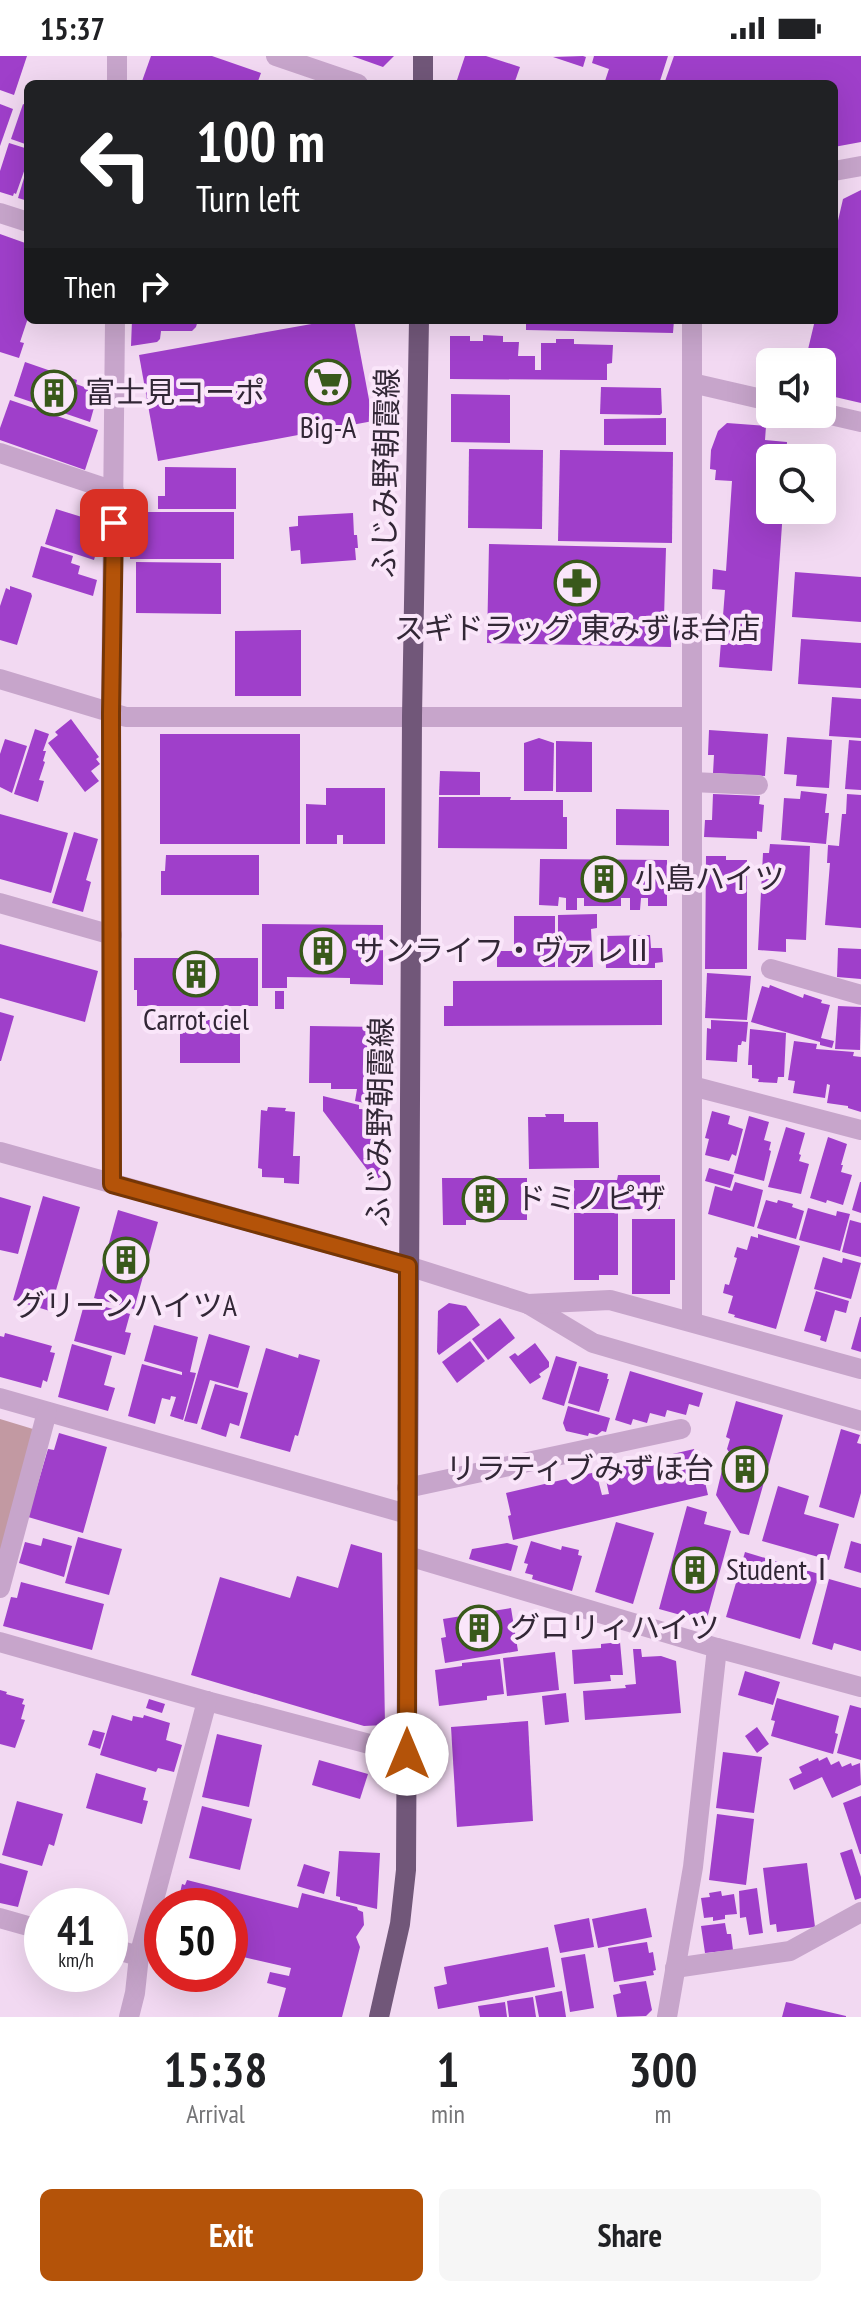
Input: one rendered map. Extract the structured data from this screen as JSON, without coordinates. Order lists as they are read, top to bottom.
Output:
{
  "streets": {
    "main road": ["ふじみ野朝霞線"]
  },
  "places": {
    "supermarket": ["Big-A"],
    "building": [
      "富士見コーポ",
      "小島ハイツ",
      "サンライフ・ヴァレⅡ",
      "Carrot ciel",
      "ドミノピザ",
      "グリーンハイツA",
      "リラティブみずほ台",
      "StudentⅠ",
      "グロリィハイツ"
    ],
    "pharmacy": ["スギドラッグ 東みずほ台店"]
  },
  "page": {
    "status": "15:37",
    "turn": ["100 m", "Turn left"],
    "then": "Then",
    "speed": "41 km/h",
    "limit": "50",
    "eta": [
      "15:38",
      "Arrival",
      "1",
      "min",
      "300",
      "m"
    ],
    "buttons": ["Exit", "Share"]
  }
}
